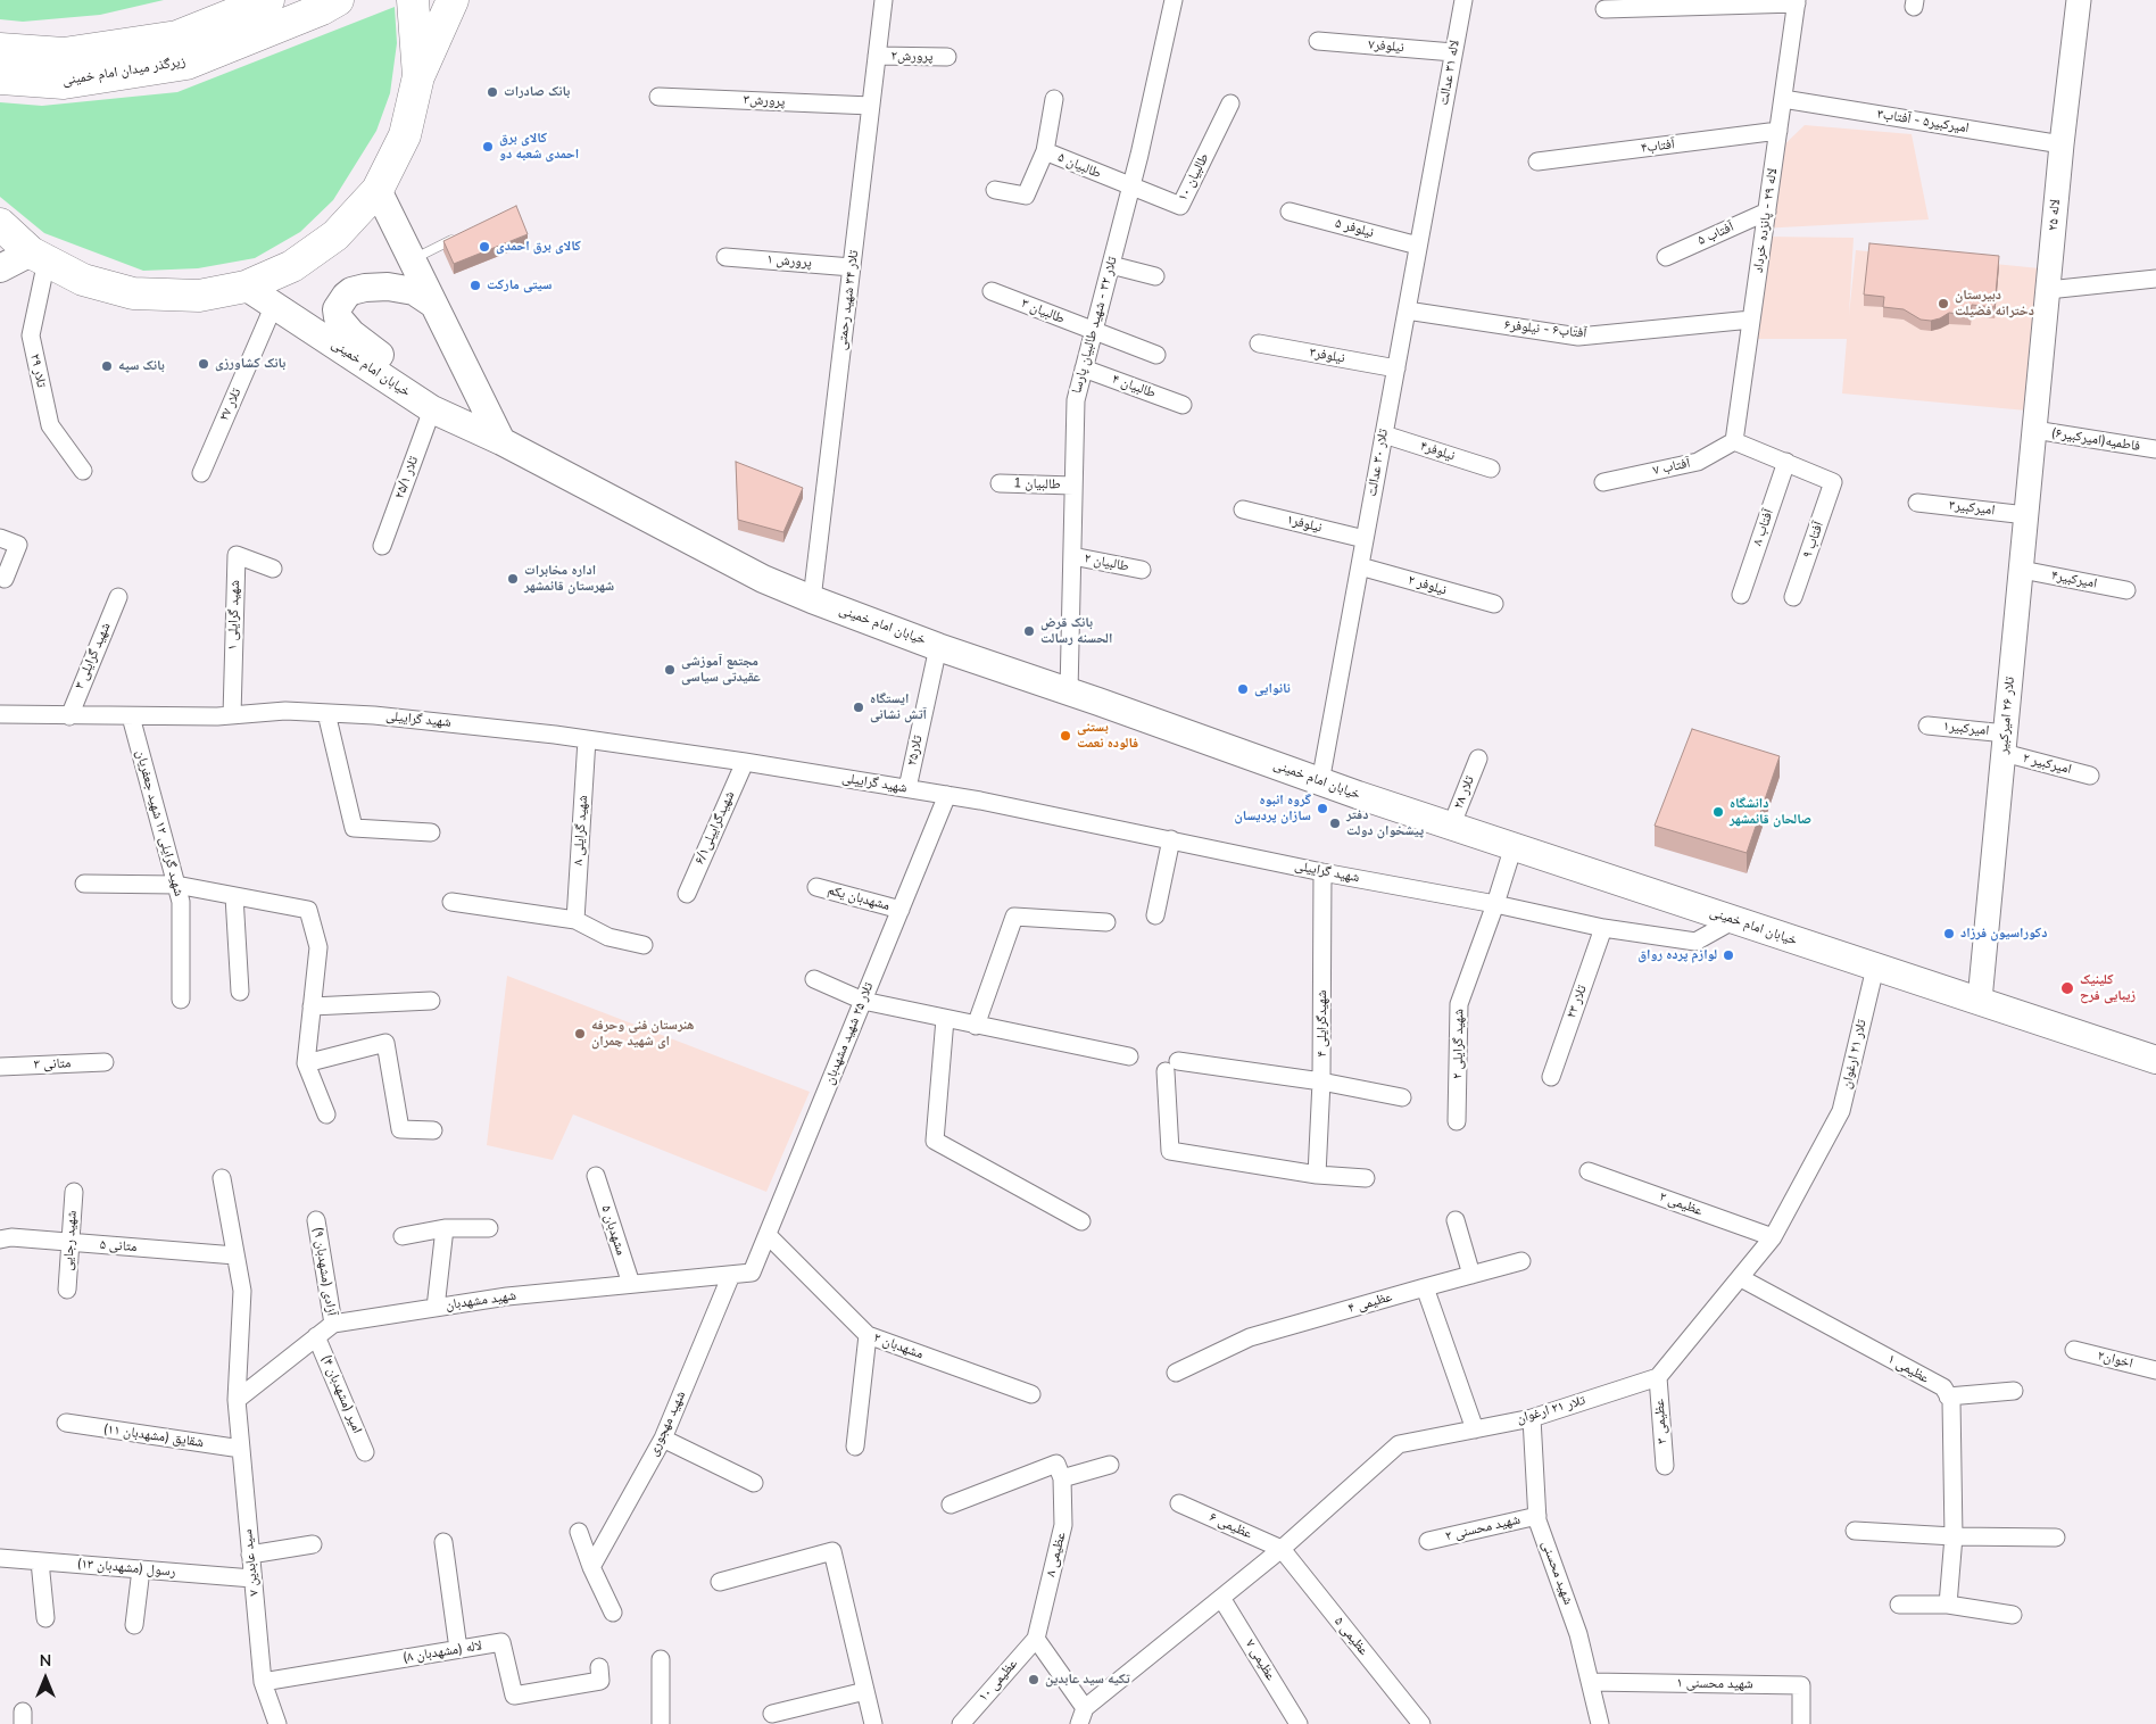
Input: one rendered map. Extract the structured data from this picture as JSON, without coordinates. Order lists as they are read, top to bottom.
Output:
{
  "streets": {
    "highway": ["زیرگذر میدان امام خمینی"],
    "main road": ["لاله ۲۵", "خیابان امام خمینی", "تلار ۲۶ امیرکبیر"],
    "street": [
      "نیلوفر۷",
      "پرورش۲",
      "لاله ۳۱ عدالت",
      "پرورش۳",
      "امیرکبیر۵ - آفتاب۳",
      "آفتاب۴",
      "طالبیان ۵",
      "طالبیان ۱۰",
      "لاله ۲۹ - پانزده خرداد",
      "نیلوفر ۵",
      "آفتاب ۵",
      "پرورش ۱",
      "تلار ۳۴ شهید رحمتی",
      "طالبیان ۳",
      "تلار ۳۲ - شهید طالبیان پارسا",
      "آفتاب۶ - نیلوفر۶",
      "نیلوفر۳",
      "تلار ۲۹",
      "طالبیان ۴",
      "تلار ۲۷",
      "فاطمیه(امیرکبیر۶)",
      "نیلوفر۴",
      "تلار ۳۰ عدالت",
      "آفتاب ۷",
      "تلار ۲۵/۱",
      "طالبیان 1",
      "امیرکبیر۳",
      "نیلوفر۱",
      "آفتاب ۸",
      "آفتاب ۹",
      "طالبیان ۲",
      "امیرکبیر۴",
      "نیلوفر ۲",
      "شهید گرایلی ۱",
      "شهید گرایلی ۳",
      "شهید گراییلی",
      "امیرکبیر۱",
      "تلار۲۵",
      "امیرکبیر ۲",
      "تلار ۲۸",
      "شهید گرایلی ۱۲ شهید جعفریان",
      "شهیدگراییلی۶/۱",
      "شهید گرایلی ۸",
      "مشهدبان یکم",
      "تلار ۲۳",
      "شهیدگرایلی ۴",
      "تلار ۲۵ شهید مشهدبان",
      "شهید گرایلی ۲",
      "تلار ۲۱ ارغوان",
      "متانی ۳",
      "عظیمی ۲",
      "مشهدبان ۵",
      "شهید رجایی",
      "متانی ۵",
      "آزادی (مشهدبان ۹)",
      "شهید مشهدبان",
      "عظیمی ۴",
      "مشهدبان ۲",
      "اخوان۲",
      "عظیمی ۱",
      "امیر (مشهدبان ۴)",
      "عظیمی ۳",
      "شهید مهجوری",
      "شقایق (مشهدبان ۱۱)",
      "عظیمی ۶",
      "شهید محسنی ۲",
      "عظیمی ۸",
      "سید عابدین ۷",
      "رسول (مشهدبان ۱۳)",
      "شهید محسنی",
      "عظیمی ۵",
      "لاله (مشهدبان ۸)",
      "عظیمی ۷",
      "عظیمی ۱۰",
      "شهید محسنی ۱"
    ]
  },
  "crossings": [
    ["نیلوفر۷", "لاله ۳۱ عدالت"],
    ["پرورش۲", "تلار ۳۴ شهید رحمتی"],
    ["لاله ۳۱ عدالت", "تلار ۳۰ عدالت"],
    ["پرورش۳", "تلار ۳۴ شهید رحمتی"],
    ["امیرکبیر۵ - آفتاب۳", "لاله ۲۵"],
    ["امیرکبیر۵ - آفتاب۳", "لاله ۲۹ - پانزده خرداد"],
    ["آفتاب۴", "لاله ۲۹ - پانزده خرداد"],
    ["طالبیان ۵", "طالبیان ۱۰"],
    ["طالبیان ۵", "تلار ۳۲ - شهید طالبیان پارسا"],
    ["طالبیان ۱۰", "تلار ۳۲ - شهید طالبیان پارسا"],
    ["لاله ۲۵", "فاطمیه(امیرکبیر۶)"],
    ["لاله ۲۵", "تلار ۲۶ امیرکبیر"],
    ["لاله ۲۹ - پانزده خرداد", "آفتاب ۵"],
    ["لاله ۲۹ - پانزده خرداد", "آفتاب۶ - نیلوفر۶"],
    ["لاله ۲۹ - پانزده خرداد", "آفتاب ۷"],
    ["نیلوفر ۵", "تلار ۳۰ عدالت"],
    ["پرورش ۱", "تلار ۳۴ شهید رحمتی"],
    ["تلار ۳۴ شهید رحمتی", "خیابان امام خمینی"],
    ["طالبیان ۳", "تلار ۳۲ - شهید طالبیان پارسا"],
    ["تلار ۳۲ - شهید طالبیان پارسا", "خیابان امام خمینی"],
    ["تلار ۳۲ - شهید طالبیان پارسا", "طالبیان ۴"],
    ["تلار ۳۲ - شهید طالبیان پارسا", "طالبیان 1"],
    ["تلار ۳۲ - شهید طالبیان پارسا", "طالبیان ۲"],
    ["آفتاب۶ - نیلوفر۶", "تلار ۳۰ عدالت"],
    ["نیلوفر۳", "تلار ۳۰ عدالت"],
    ["خیابان امام خمینی", "تلار ۲۷"],
    ["خیابان امام خمینی", "تلار ۳۰ عدالت"],
    ["خیابان امام خمینی", "تلار ۲۵/۱"],
    ["خیابان امام خمینی", "تلار ۲۶ امیرکبیر"],
    ["خیابان امام خمینی", "شهید گراییلی"],
    ["خیابان امام خمینی", "تلار۲۵"],
    ["خیابان امام خمینی", "تلار ۲۸"],
    ["خیابان امام خمینی", "شهید گرایلی ۲"],
    ["خیابان امام خمینی", "تلار ۲۱ ارغوان"],
    ["فاطمیه(امیرکبیر۶)", "تلار ۲۶ امیرکبیر"],
    ["نیلوفر۴", "تلار ۳۰ عدالت"],
    ["تلار ۳۰ عدالت", "نیلوفر۱"],
    ["تلار ۳۰ عدالت", "نیلوفر ۲"],
    ["امیرکبیر۳", "تلار ۲۶ امیرکبیر"],
    ["آفتاب ۸", "آفتاب ۹"],
    ["امیرکبیر۴", "تلار ۲۶ امیرکبیر"],
    ["شهید گرایلی ۱", "شهید گراییلی"],
    ["شهید گرایلی ۳", "شهید گراییلی"],
    ["تلار ۲۶ امیرکبیر", "امیرکبیر۱"],
    ["تلار ۲۶ امیرکبیر", "امیرکبیر ۲"],
    ["شهید گراییلی", "تلار۲۵"],
    ["شهید گراییلی", "شهید گرایلی ۱۲ شهید جعفریان"],
    ["شهید گراییلی", "شهیدگراییلی۶/۱"],
    ["شهید گراییلی", "شهید گرایلی ۸"],
    ["شهید گراییلی", "تلار ۲۳"],
    ["شهید گراییلی", "شهیدگرایلی ۴"],
    ["شهید گراییلی", "تلار ۲۵ شهید مشهدبان"],
    ["شهید گراییلی", "شهید گرایلی ۲"],
    ["امیرکبیر۱", "امیرکبیر ۲"],
    ["مشهدبان یکم", "تلار ۲۵ شهید مشهدبان"],
    ["تلار ۲۵ شهید مشهدبان", "شهید مشهدبان"],
    ["تلار ۲۵ شهید مشهدبان", "مشهدبان ۲"],
    ["تلار ۲۱ ارغوان", "عظیمی ۲"],
    ["تلار ۲۱ ارغوان", "عظیمی ۱"],
    ["تلار ۲۱ ارغوان", "عظیمی ۳"],
    ["تلار ۲۱ ارغوان", "عظیمی ۶"],
    ["تلار ۲۱ ارغوان", "شهید محسنی"],
    ["تلار ۲۱ ارغوان", "عظیمی ۵"],
    ["تلار ۲۱ ارغوان", "عظیمی ۷"],
    ["مشهدبان ۵", "شهید مشهدبان"],
    ["شهید رجایی", "متانی ۵"],
    ["متانی ۵", "سید عابدین ۷"],
    ["آزادی (مشهدبان ۹)", "شهید مشهدبان"],
    ["شهید مشهدبان", "امیر (مشهدبان ۴)"],
    ["شهید مشهدبان", "شهید مهجوری"],
    ["شهید مشهدبان", "سید عابدین ۷"],
    ["شقایق (مشهدبان ۱۱)", "سید عابدین ۷"],
    ["عظیمی ۶", "عظیمی ۵"],
    ["شهید محسنی ۲", "شهید محسنی"],
    ["عظیمی ۸", "عظیمی ۱۰"],
    ["سید عابدین ۷", "رسول (مشهدبان ۱۳)"],
    ["سید عابدین ۷", "لاله (مشهدبان ۸)"],
    ["شهید محسنی", "شهید محسنی ۱"]
  ],
  "places": [
    "بانک صادرات",
    "کالای برق احمدی شعبه دو",
    "کالای برق احمدی",
    "سیتی مارکت",
    "دبیرستان دخترانه فضیلت",
    "بانک کشاورزی",
    "بانک سپه",
    "اداره مخابرات شهرستان قائمشهر",
    "بانک قرض الحسنه رسالت",
    "مجتمع آموزشی عقیدتی سیاسی",
    "نانوایی",
    "ایستگاه آتش نشانی",
    "بستنی فالوده نعمت",
    "گروه انبوه سازان پردیسان",
    "دانشگاه صالحان قائمشهر",
    "دفتر پیشخوان دولت",
    "دکوراسیون فرزاد",
    "لوازم پرده رواق",
    "کلینیک زیبایی فرح",
    "هنرستان فنی وحرفه ای شهید چمران",
    "تکیه سید عابدین"
  ],
  "north": "top"
}
